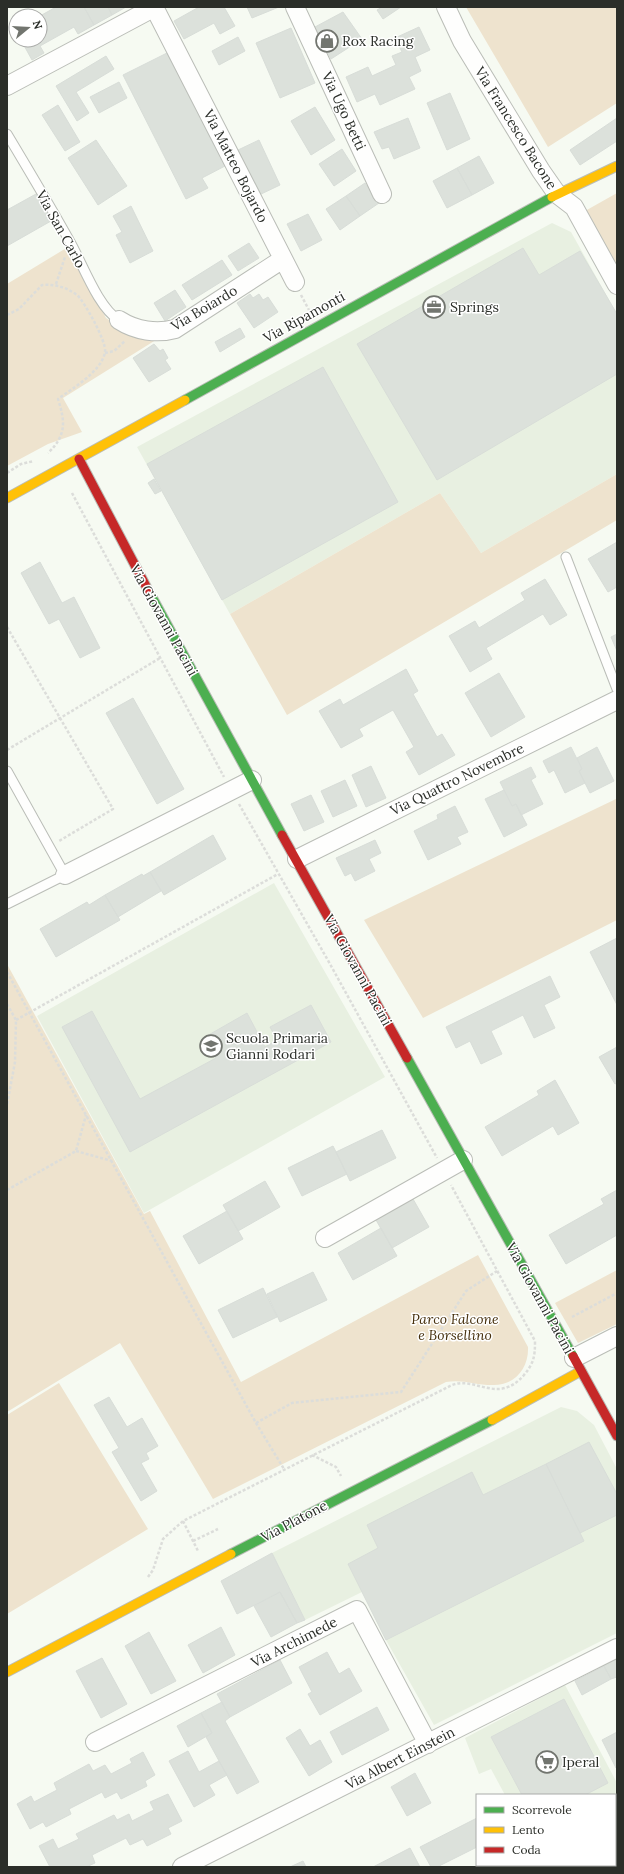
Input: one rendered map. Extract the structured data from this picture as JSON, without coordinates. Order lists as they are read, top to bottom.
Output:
{
  "streets": {
    "street": [
      "Via Ugo Betti",
      "Via Francesco Bacone",
      "Via Matteo Bojardo",
      "Via Boiardo",
      "Via Ripamonti",
      "Via Giovanni Pacini",
      "Via Quattro Novembre",
      "Via Platone",
      "Via Archimede",
      "Via Albert Einstein"
    ],
    "lane": ["Via San Carlo"]
  },
  "crossings": [
    ["Via Francesco Bacone", "Via Ripamonti"],
    ["Via Matteo Bojardo", "Via Boiardo"],
    ["Via San Carlo", "Via Boiardo"],
    ["Via Ripamonti", "Via Giovanni Pacini"],
    ["Via Giovanni Pacini", "Via Quattro Novembre"],
    ["Via Giovanni Pacini", "Via Platone"],
    ["Via Archimede", "Via Albert Einstein"]
  ],
  "parks": ["Parco Falcone e Borsellino"],
  "places": {
    "shop": ["Rox Racing"],
    "office": ["Springs"],
    "school or university": ["Scuola Primaria Gianni Rodari"],
    "supermarket": ["Iperal"]
  },
  "legend": ["Scorrevole", "Lento", "Coda"],
  "north": "right"
}
